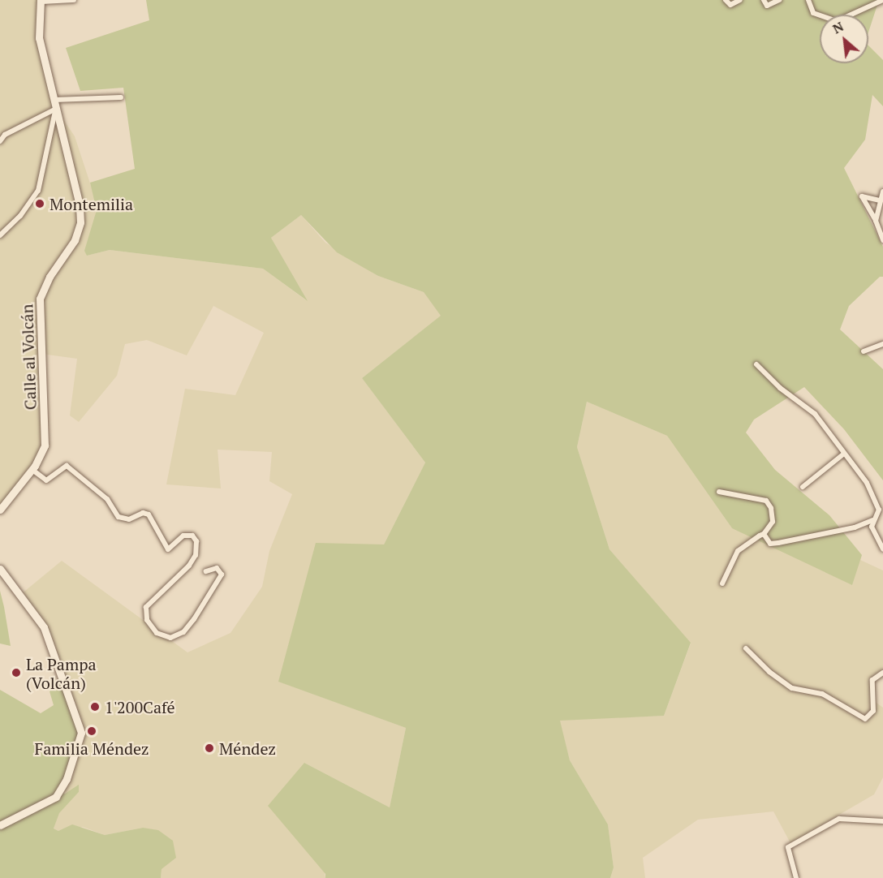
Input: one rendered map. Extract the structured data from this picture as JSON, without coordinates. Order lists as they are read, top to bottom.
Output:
{
  "streets": {
    "street": ["Calle al Volcán"]
  },
  "places": [
    "Montemilia",
    "La Pampa (Volcán)",
    "1'200Café",
    "Familia Méndez",
    "Méndez"
  ],
  "north": "top left"
}
